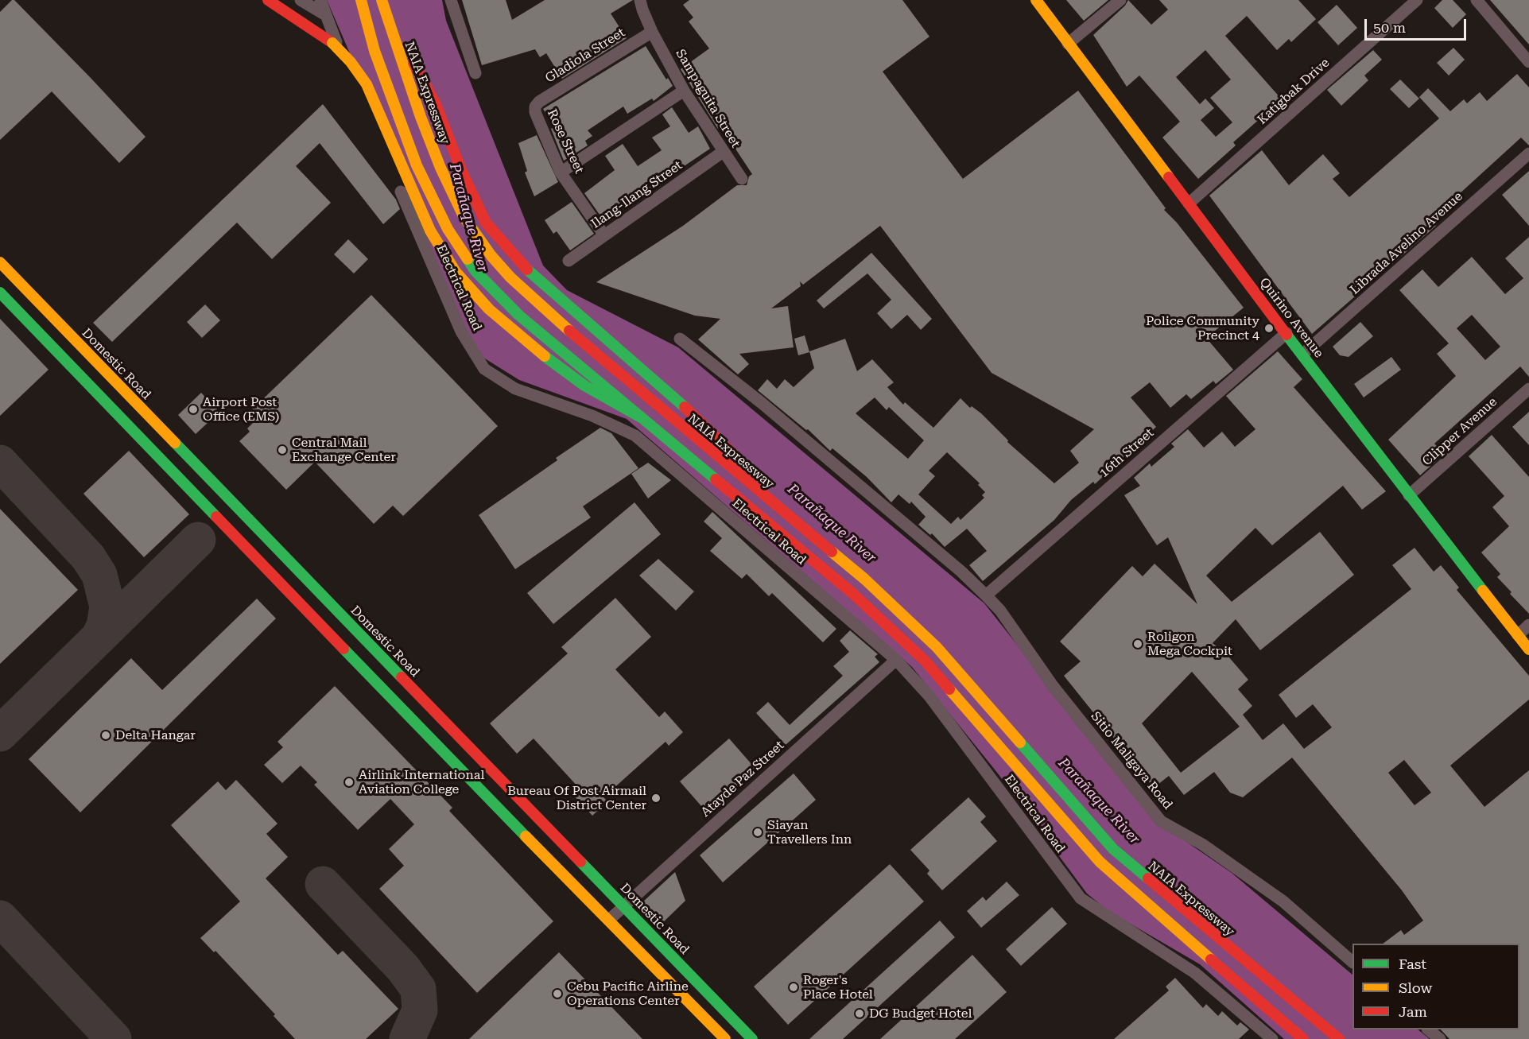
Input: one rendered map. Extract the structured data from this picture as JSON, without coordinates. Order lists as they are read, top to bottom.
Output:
{
  "streets": {
    "main road": ["NAIA Expressway", "Quirino Avenue", "Domestic Road"],
    "street": [
      "Gladiola Street",
      "Katigbak Drive",
      "Sampaguita Street",
      "Rose Street",
      "Ilang-Ilang Street",
      "Librada Avelino Avenue",
      "Electrical Road",
      "Clipper Avenue",
      "16th Street",
      "Sitio Maligaya Road",
      "Atayde Paz Street"
    ]
  },
  "crossings": [
    ["Gladiola Street", "Sampaguita Street"],
    ["Gladiola Street", "Rose Street"],
    ["Katigbak Drive", "Quirino Avenue"],
    ["Sampaguita Street", "Ilang-Ilang Street"],
    ["Rose Street", "Ilang-Ilang Street"],
    ["Librada Avelino Avenue", "Quirino Avenue"],
    ["Electrical Road", "Atayde Paz Street"],
    ["Quirino Avenue", "Clipper Avenue"],
    ["Quirino Avenue", "16th Street"],
    ["Domestic Road", "Atayde Paz Street"],
    ["16th Street", "Sitio Maligaya Road"]
  ],
  "water": ["Parañaque River"],
  "places": [
    "Police Community Precinct 4",
    "Airport Post Office (EMS)",
    "Central Mail Exchange Center",
    "Roligon Mega Cockpit",
    "Delta Hangar",
    "Airlink International Aviation College",
    "Bureau Of Post Airmail District Center",
    "Siayan Travellers Inn",
    "Roger's Place Hotel",
    "Cebu Pacific Airline Operations Center",
    "DG Budget Hotel"
  ],
  "legend": ["Fast", "Slow", "Jam"],
  "scale_bar": "50 m"
}
